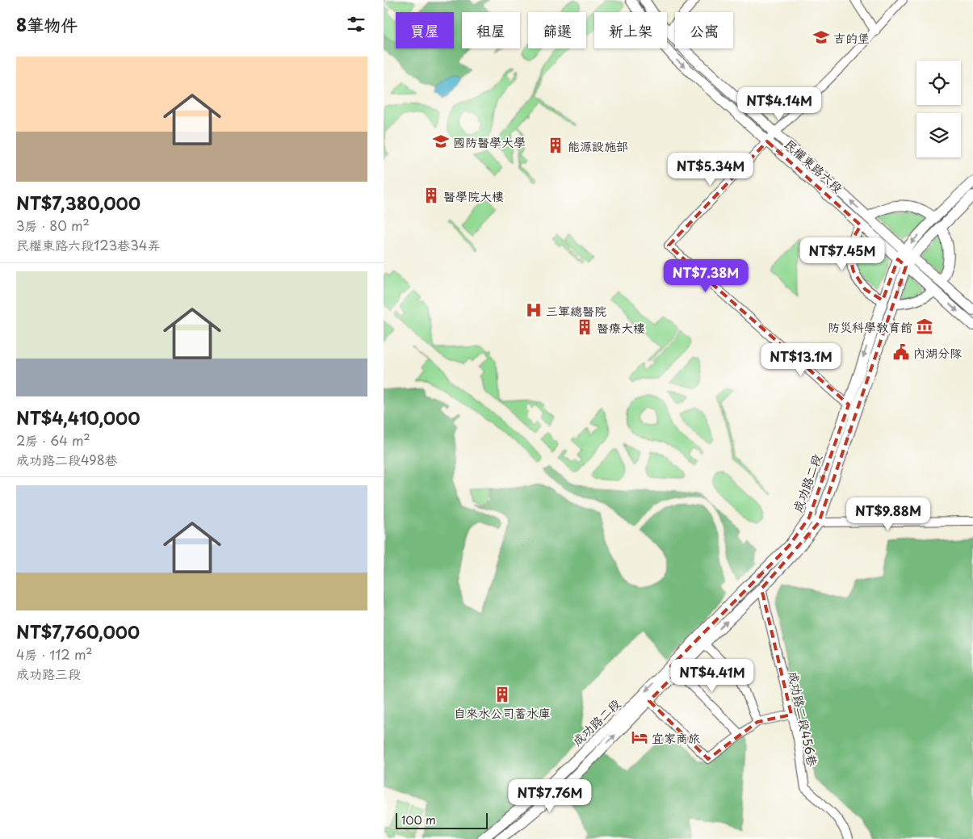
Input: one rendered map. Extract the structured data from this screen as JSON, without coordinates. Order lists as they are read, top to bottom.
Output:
{
  "streets": {
    "main road": ["民權東路六段", "成功路二段"],
    "street": ["成功路二段456巷"]
  },
  "crossings": [
    ["民權東路六段", "成功路二段"],
    ["成功路二段", "成功路二段456巷"]
  ],
  "places": {
    "school or university": ["吉的堡", "國防醫學大學"],
    "building": [
      "能源設施部",
      "醫學院大樓",
      "醫療大樓",
      "自來水公司蓄水庫"
    ],
    "hospital": ["三軍總醫院"],
    "museum": ["防災科學教育館"],
    "public building": ["內湖分隊"],
    "hotel": ["宜家商旅"]
  },
  "scale_bar": "100 m",
  "page": {
    "heading": "8筆物件",
    "chip": [
      "買屋",
      "租屋",
      "篩選",
      "新上架",
      "公寓"
    ],
    "list": [
      {
        "name": "NT$7,380,000",
        "note": "3房 · 80 m² · 民權東路六段123巷34弄"
      },
      {
        "name": "NT$4,410,000",
        "note": "2房 · 64 m² · 成功路二段498巷"
      },
      {
        "name": "NT$7,760,000",
        "note": "4房 · 112 m² · 成功路三段"
      }
    ],
    "price": [
      "NT$4.14M",
      "NT$5.34M",
      "NT$7.45M",
      "NT$7.38M",
      "NT$13.1M",
      "NT$9.88M",
      "NT$4.41M",
      "NT$7.76M"
    ],
    "scale": "100 m"
  }
}
